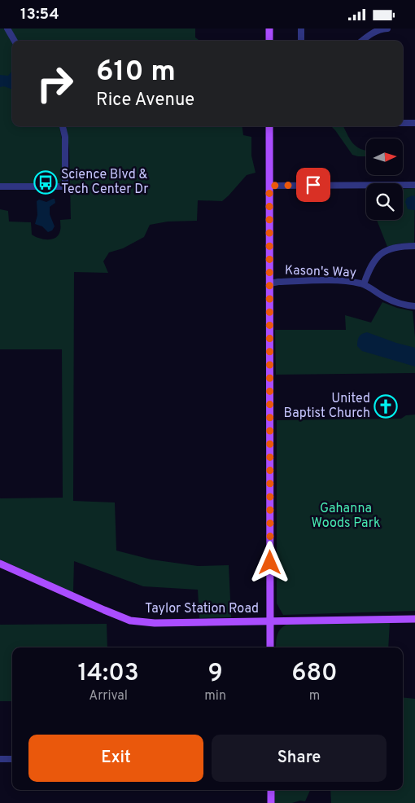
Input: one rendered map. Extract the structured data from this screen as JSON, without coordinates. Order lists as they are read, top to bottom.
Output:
{
  "streets": {
    "main road": ["Taylor Station Road"],
    "street": ["Kason's Way"]
  },
  "parks": ["Gahanna Woods Park"],
  "places": {
    "bus stop": ["Science Blvd & Tech Center Dr"],
    "church": ["United Baptist Church"]
  },
  "north": "right",
  "page": {
    "status": "13:54",
    "turn": ["610 m", "Rice Avenue"],
    "eta": [
      "14:03",
      "Arrival",
      "9",
      "min",
      "680",
      "m"
    ],
    "buttons": ["Exit", "Share"]
  }
}
